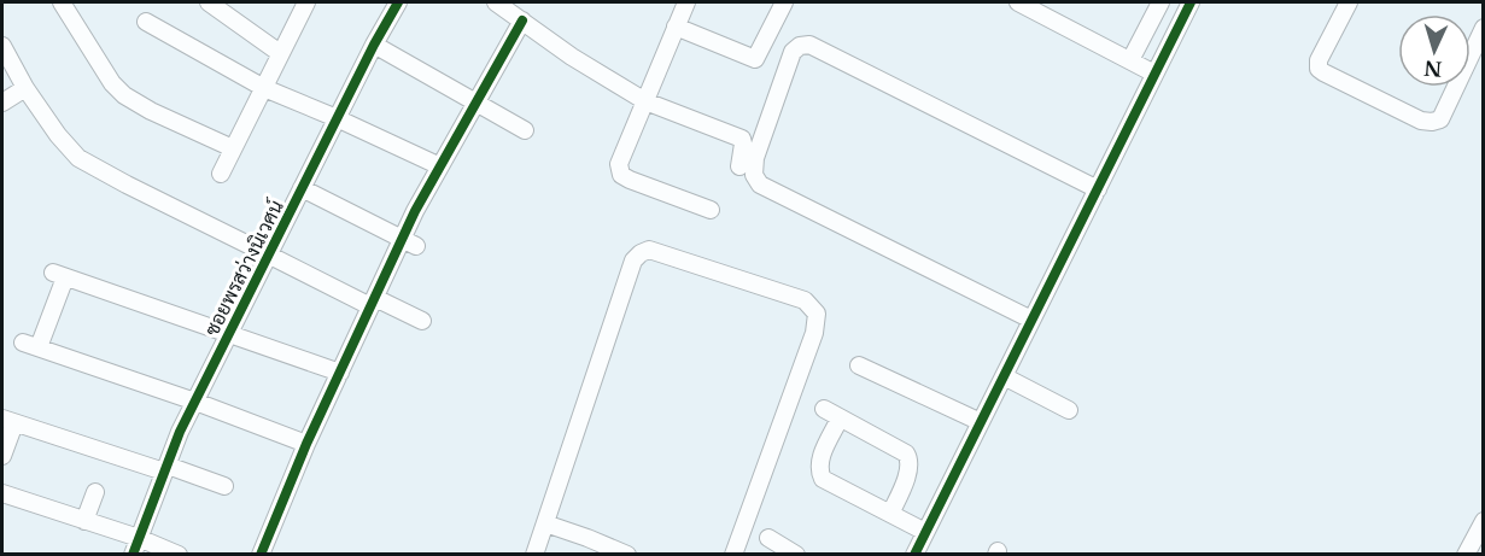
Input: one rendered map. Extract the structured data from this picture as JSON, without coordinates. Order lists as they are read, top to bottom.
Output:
{
  "streets": {
    "street": ["ซอยพรสว่างนิเวศน์"]
  },
  "north": "bottom"
}
